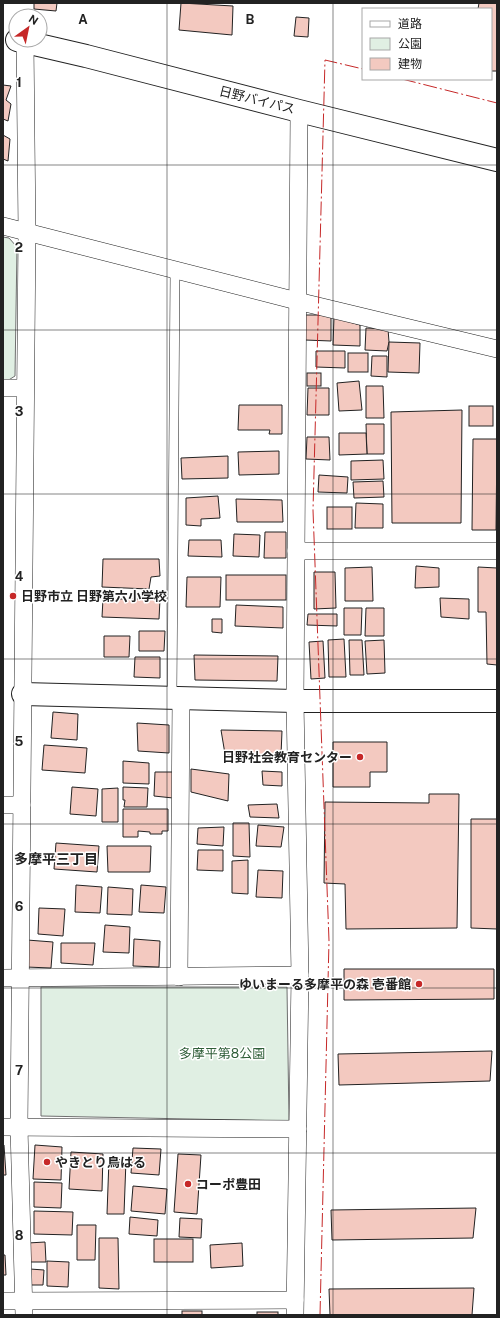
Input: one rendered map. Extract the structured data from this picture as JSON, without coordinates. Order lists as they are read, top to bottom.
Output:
{
  "streets": {
    "main road": ["日野バイパス"]
  },
  "districts": ["多摩平三丁目"],
  "parks": ["多摩平第8公園"],
  "places": [
    "日野市立 日野第六小学校",
    "日野社会教育センター",
    "ゆいまーる多摩平の森 壱番館",
    "やきとり鳥はる",
    "コーポ豊田"
  ],
  "legend": ["道路", "公園", "建物"],
  "north": "top right",
  "grid": {
    "columns": ["A", "B"],
    "rows": [
      "1",
      "2",
      "3",
      "4",
      "5",
      "6",
      "7",
      "8"
    ]
  }
}
